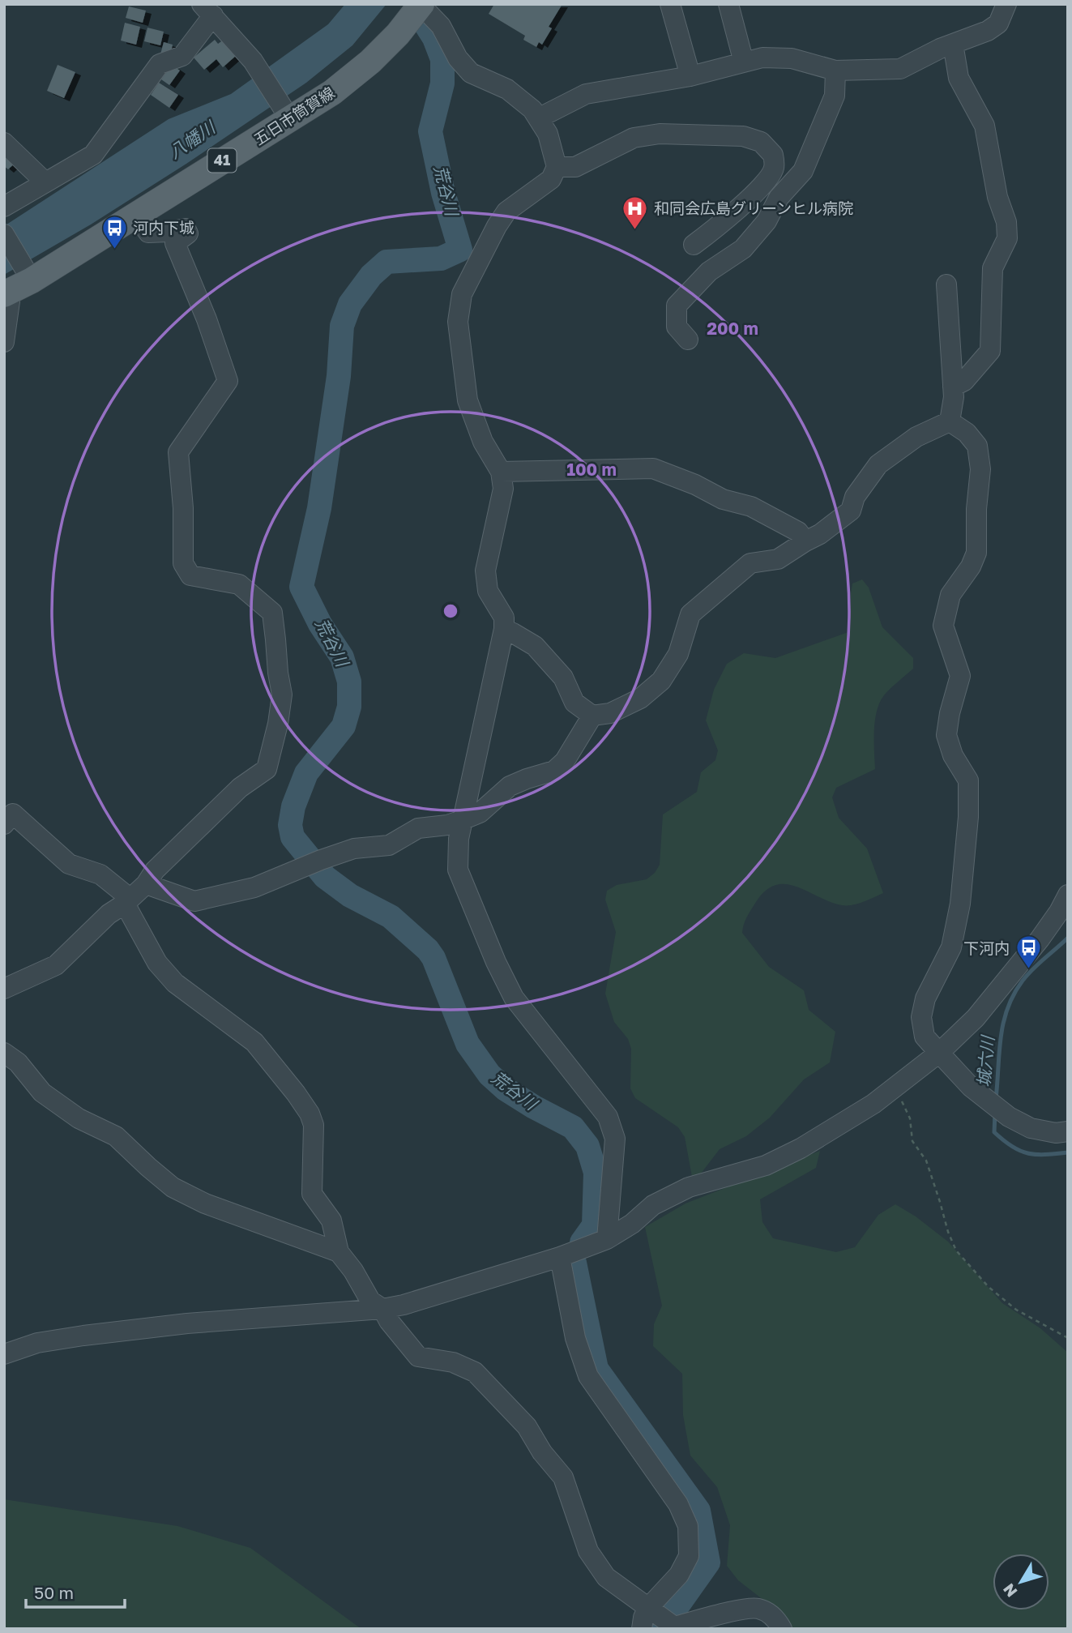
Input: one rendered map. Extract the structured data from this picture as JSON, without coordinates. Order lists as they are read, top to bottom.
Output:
{
  "streets": {
    "main road": ["五日市筒賀線", "41"]
  },
  "water": ["八幡川", "荒谷川", "城六川"],
  "places": {
    "hospital": ["和同会広島グリーンヒル病院"],
    "bus stop": ["河内下城", "下河内"]
  },
  "scale_bar": "50 m",
  "north": "bottom left",
  "rings": ["200 m", "100 m"]
}
